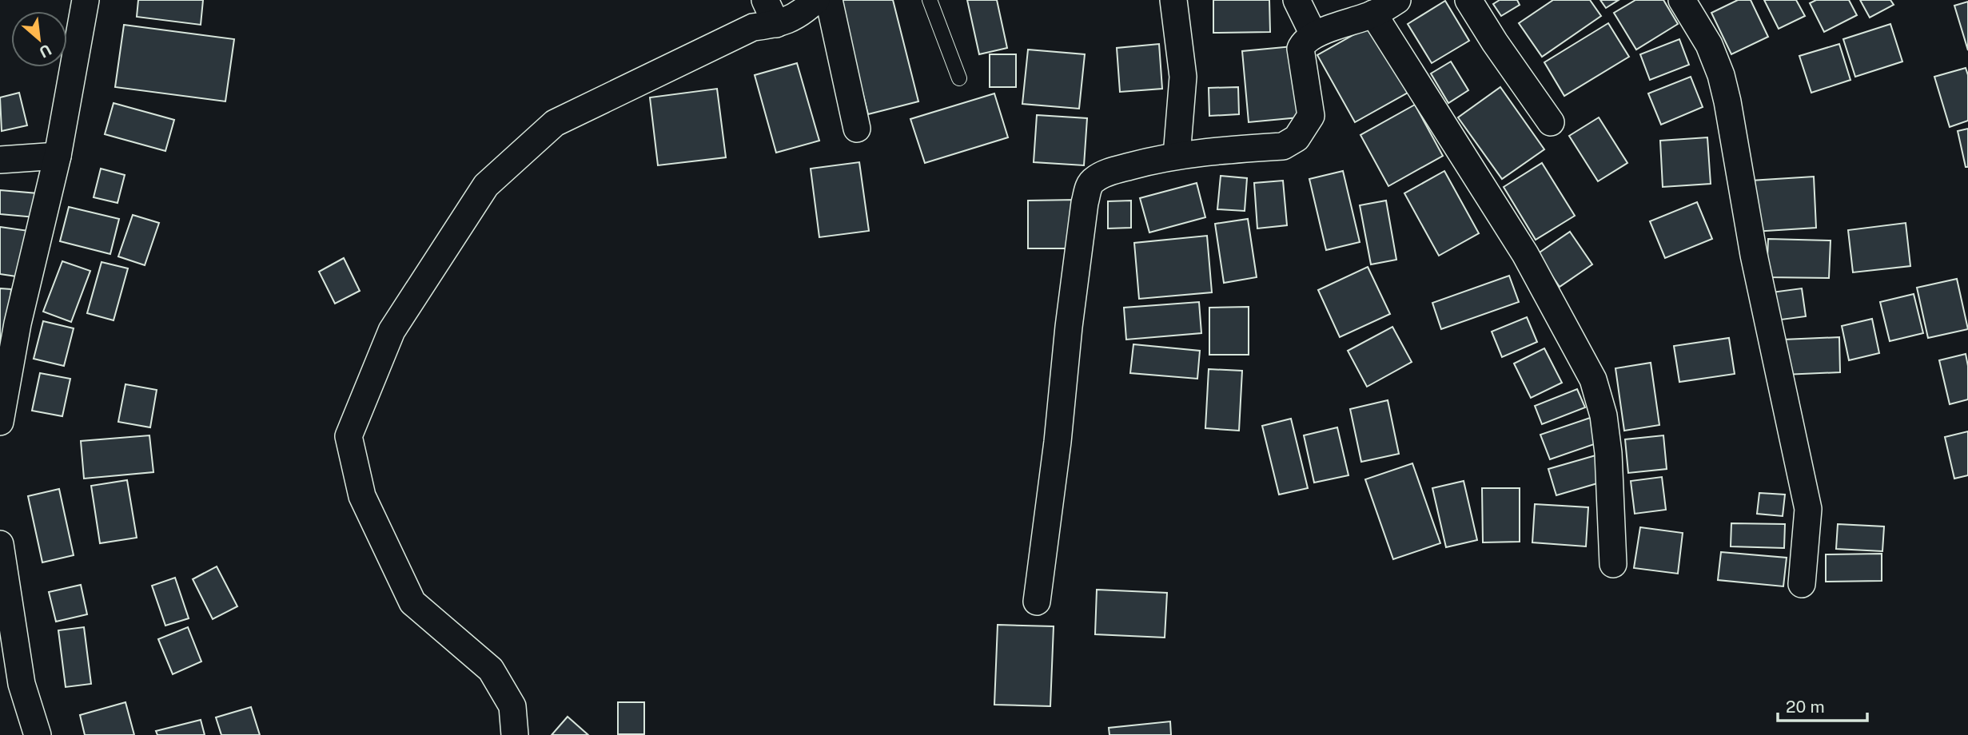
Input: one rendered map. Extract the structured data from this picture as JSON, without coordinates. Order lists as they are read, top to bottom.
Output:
{
  "scale_bar": "20 m",
  "north": "bottom right"
}
